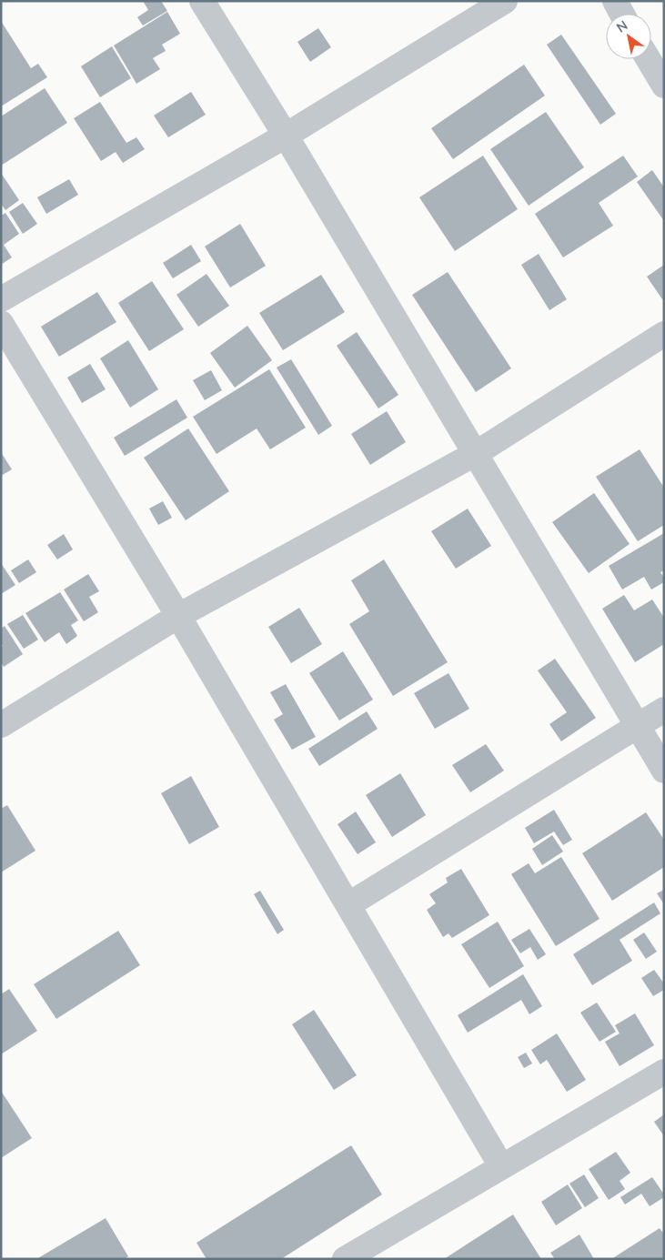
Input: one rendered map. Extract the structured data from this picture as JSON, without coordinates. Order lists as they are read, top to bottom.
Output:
{
  "north": "top left"
}
